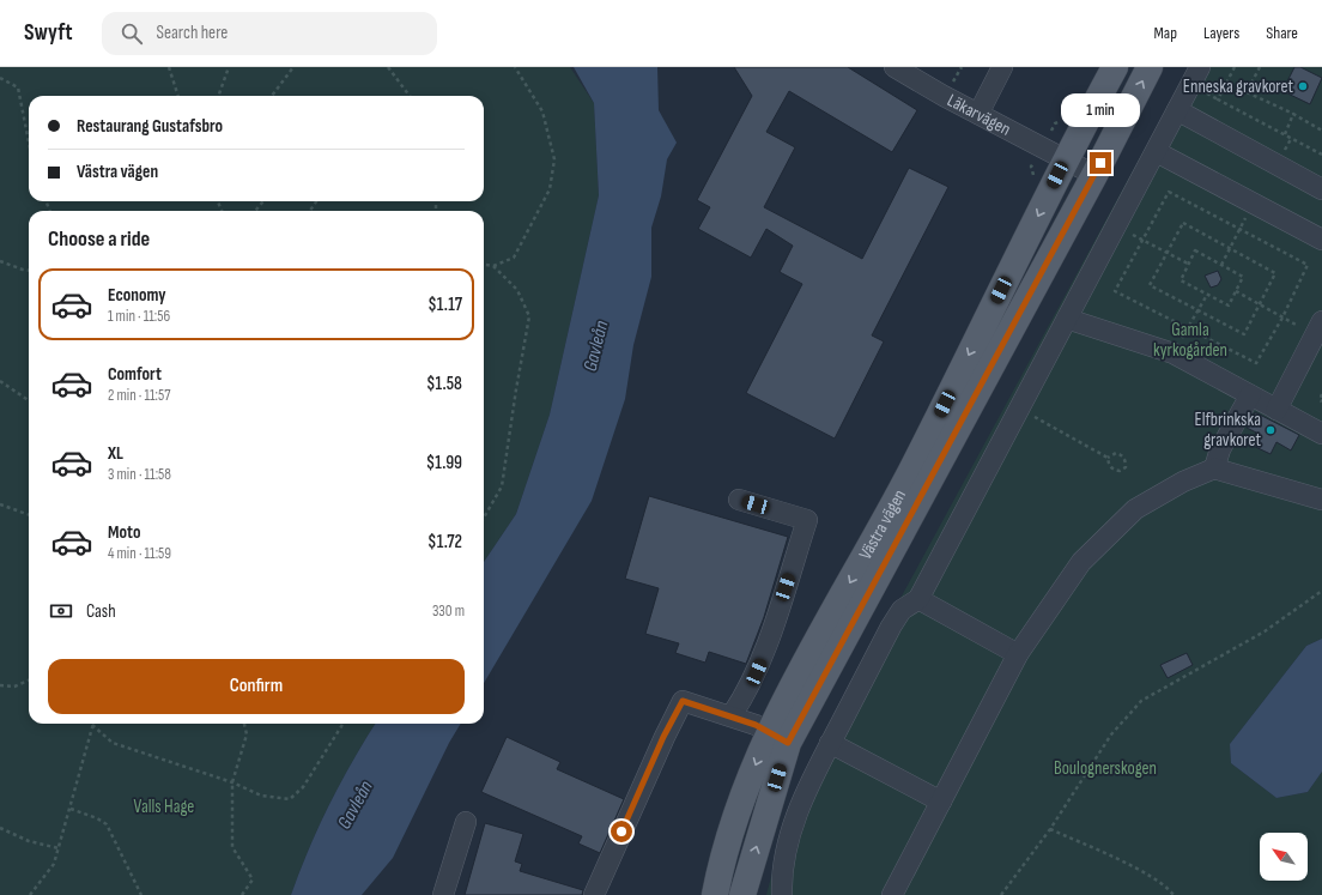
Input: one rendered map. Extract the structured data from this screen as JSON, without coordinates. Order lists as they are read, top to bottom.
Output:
{
  "streets": {
    "main road": ["Västra vägen"],
    "street": ["Läkarvägen"]
  },
  "crossings": [
    ["Läkarvägen", "Västra vägen"]
  ],
  "water": ["Gavleån"],
  "parks": ["Gamla kyrkogården", "Boulognerskogen", "Valls Hage"],
  "places": ["Enneska gravkoret", "Elfbrinkska gravkoret"],
  "north": "top left",
  "page": {
    "header": "Swyft",
    "search": "Search here",
    "nav": ["Map", "Layers", "Share"],
    "bubble": "1 min",
    "banner": ["Restaurang Gustafsbro", "Västra vägen"],
    "heading": "Choose a ride",
    "list": [
      {
        "name": "Economy",
        "note": "1 min · 11:56",
        "value": "$1.17"
      },
      {
        "name": "Comfort",
        "note": "2 min · 11:57",
        "value": "$1.58"
      },
      {
        "name": "XL",
        "note": "3 min · 11:58",
        "value": "$1.99"
      },
      {
        "name": "Moto",
        "note": "4 min · 11:59",
        "value": "$1.72"
      }
    ],
    "pay": ["Cash", "330 m"],
    "buttons": "Confirm"
  }
}
